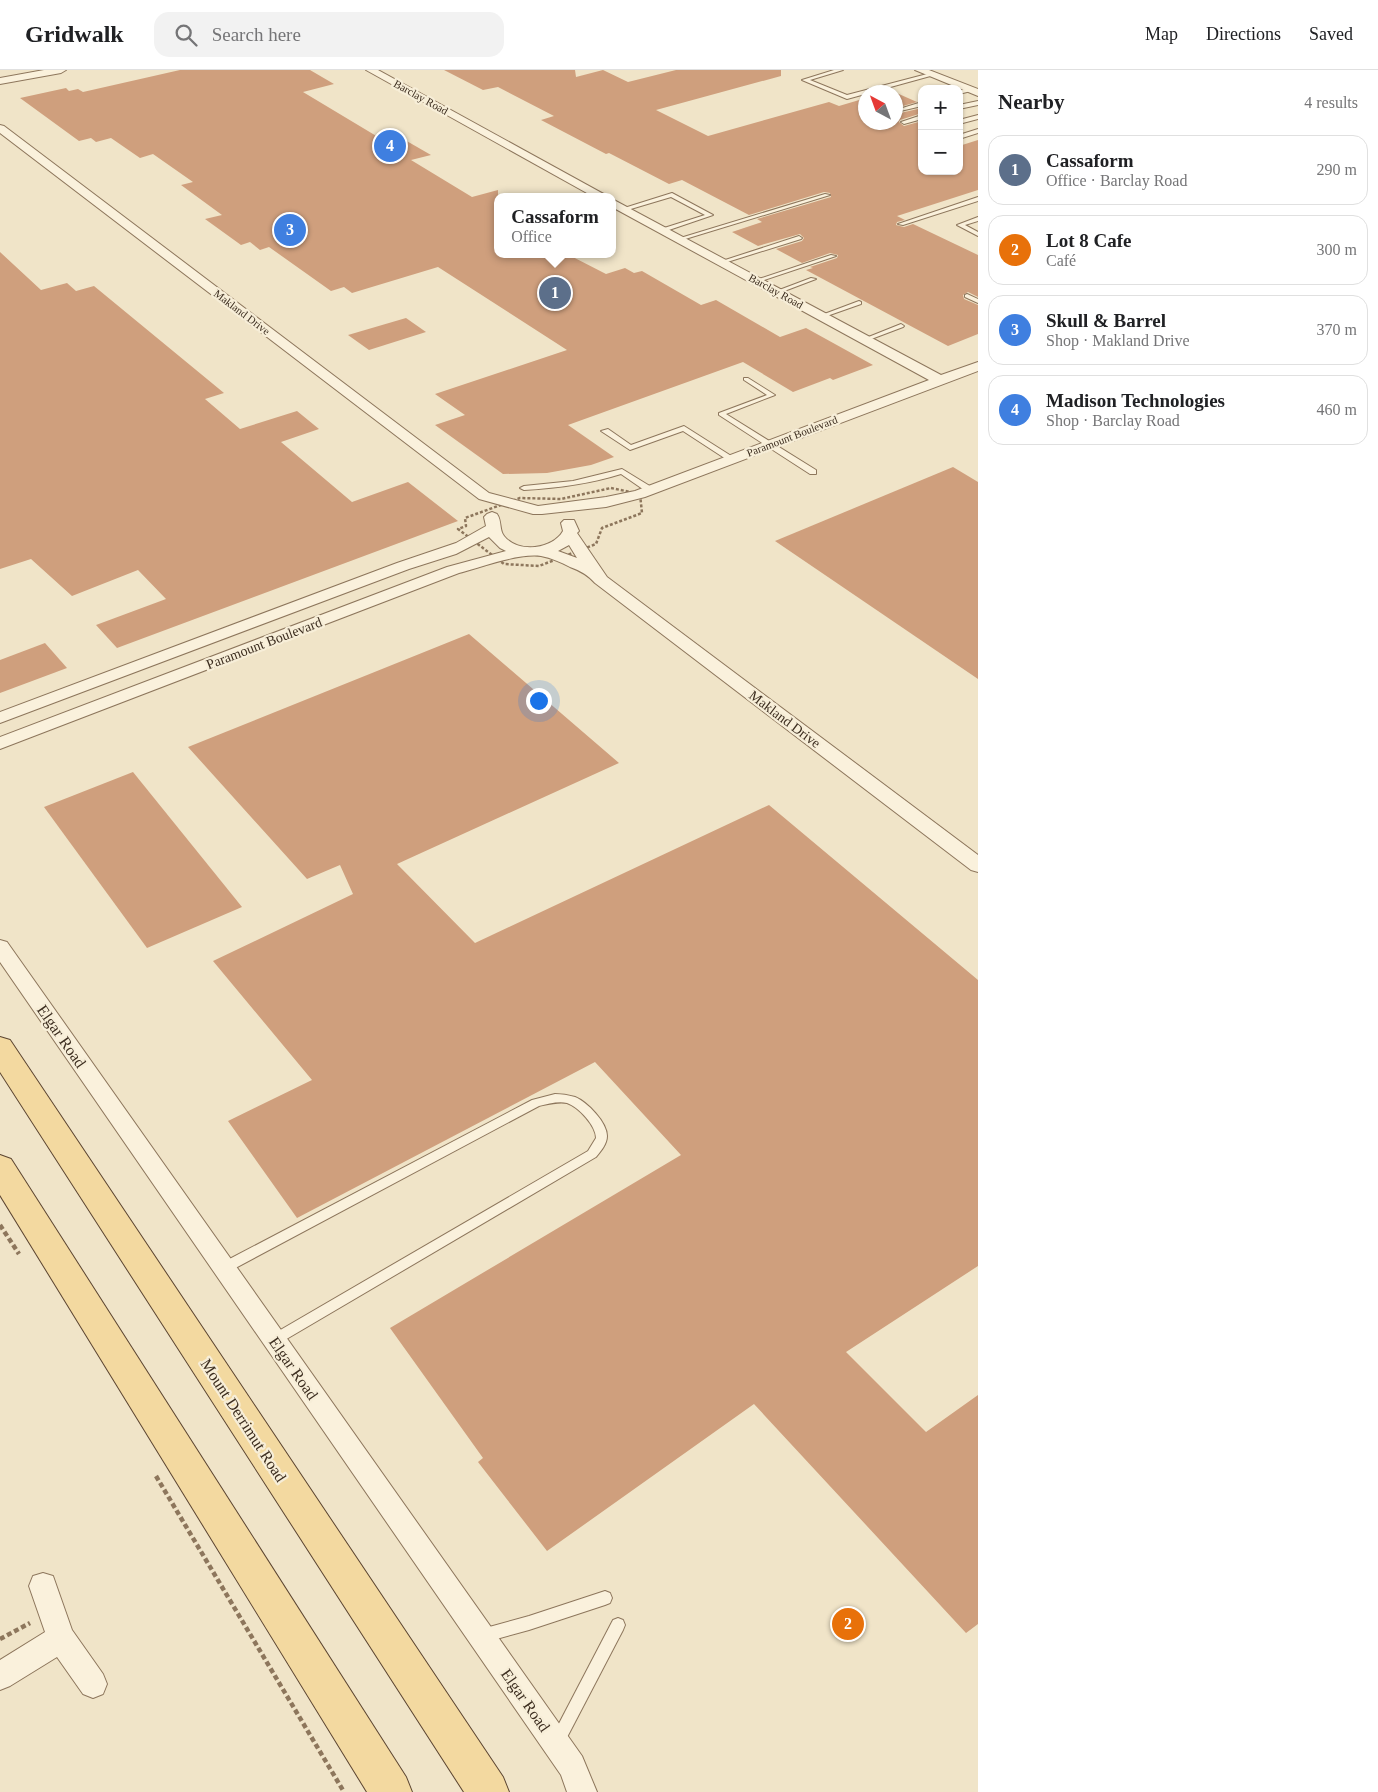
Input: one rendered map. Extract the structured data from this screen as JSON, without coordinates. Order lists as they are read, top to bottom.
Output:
{
  "streets": {
    "main road": ["Mount Derrimut Road"],
    "street": [
      "Barclay Road",
      "Makland Drive",
      "Paramount Boulevard",
      "Elgar Road"
    ]
  },
  "crossings": [
    ["Barclay Road", "Paramount Boulevard"],
    ["Makland Drive", "Paramount Boulevard"]
  ],
  "north": "top left",
  "page": {
    "header": "Gridwalk",
    "search": "Search here",
    "nav": ["Map", "Directions", "Saved"],
    "heading": ["Nearby", "4 results"],
    "map_buttons": ["+", "−"],
    "pins": [
      "4",
      "3",
      "1",
      "2"
    ],
    "list": [
      {
        "mark": "1",
        "name": "Cassaform",
        "note": "Office · Barclay Road",
        "value": "290 m"
      },
      {
        "mark": "2",
        "name": "Lot 8 Cafe",
        "note": "Café",
        "value": "300 m"
      },
      {
        "mark": "3",
        "name": "Skull & Barrel",
        "note": "Shop · Makland Drive",
        "value": "370 m"
      },
      {
        "mark": "4",
        "name": "Madison Technologies",
        "note": "Shop · Barclay Road",
        "value": "460 m"
      }
    ],
    "popup": ["Cassaform", "Office"]
  }
}
